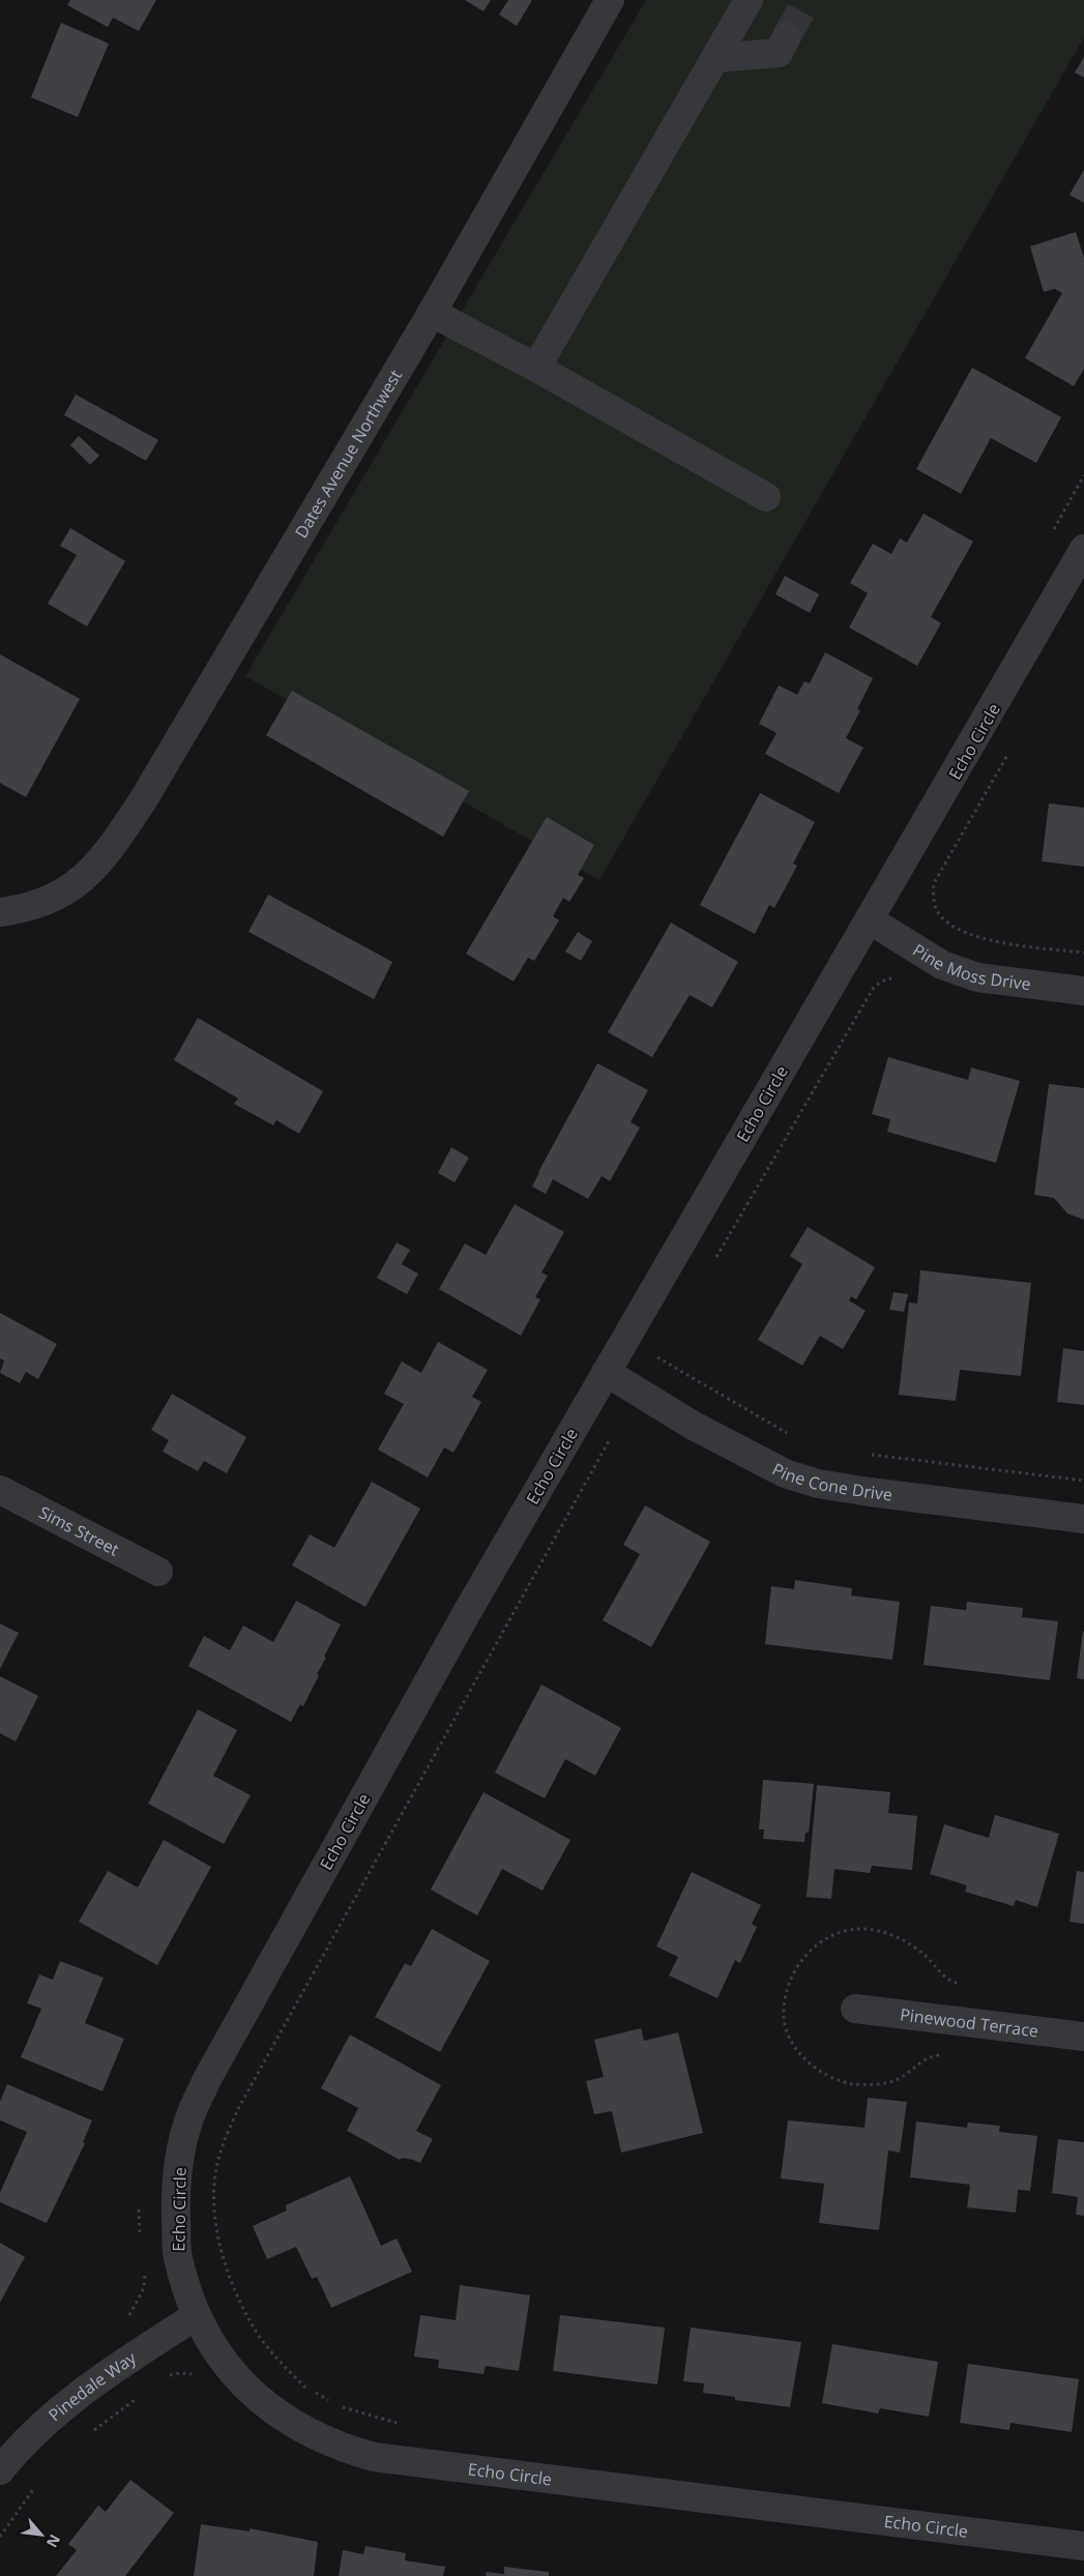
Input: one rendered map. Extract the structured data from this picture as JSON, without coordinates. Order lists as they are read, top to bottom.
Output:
{
  "streets": {
    "street": [
      "Dates Avenue Northwest",
      "Echo Circle",
      "Pine Moss Drive",
      "Pine Cone Drive",
      "Sims Street",
      "Pinewood Terrace",
      "Pinedale Way"
    ]
  },
  "crossings": [
    ["Echo Circle", "Pine Moss Drive"],
    ["Echo Circle", "Pine Cone Drive"],
    ["Echo Circle", "Pinedale Way"]
  ],
  "north": "bottom right"
}
